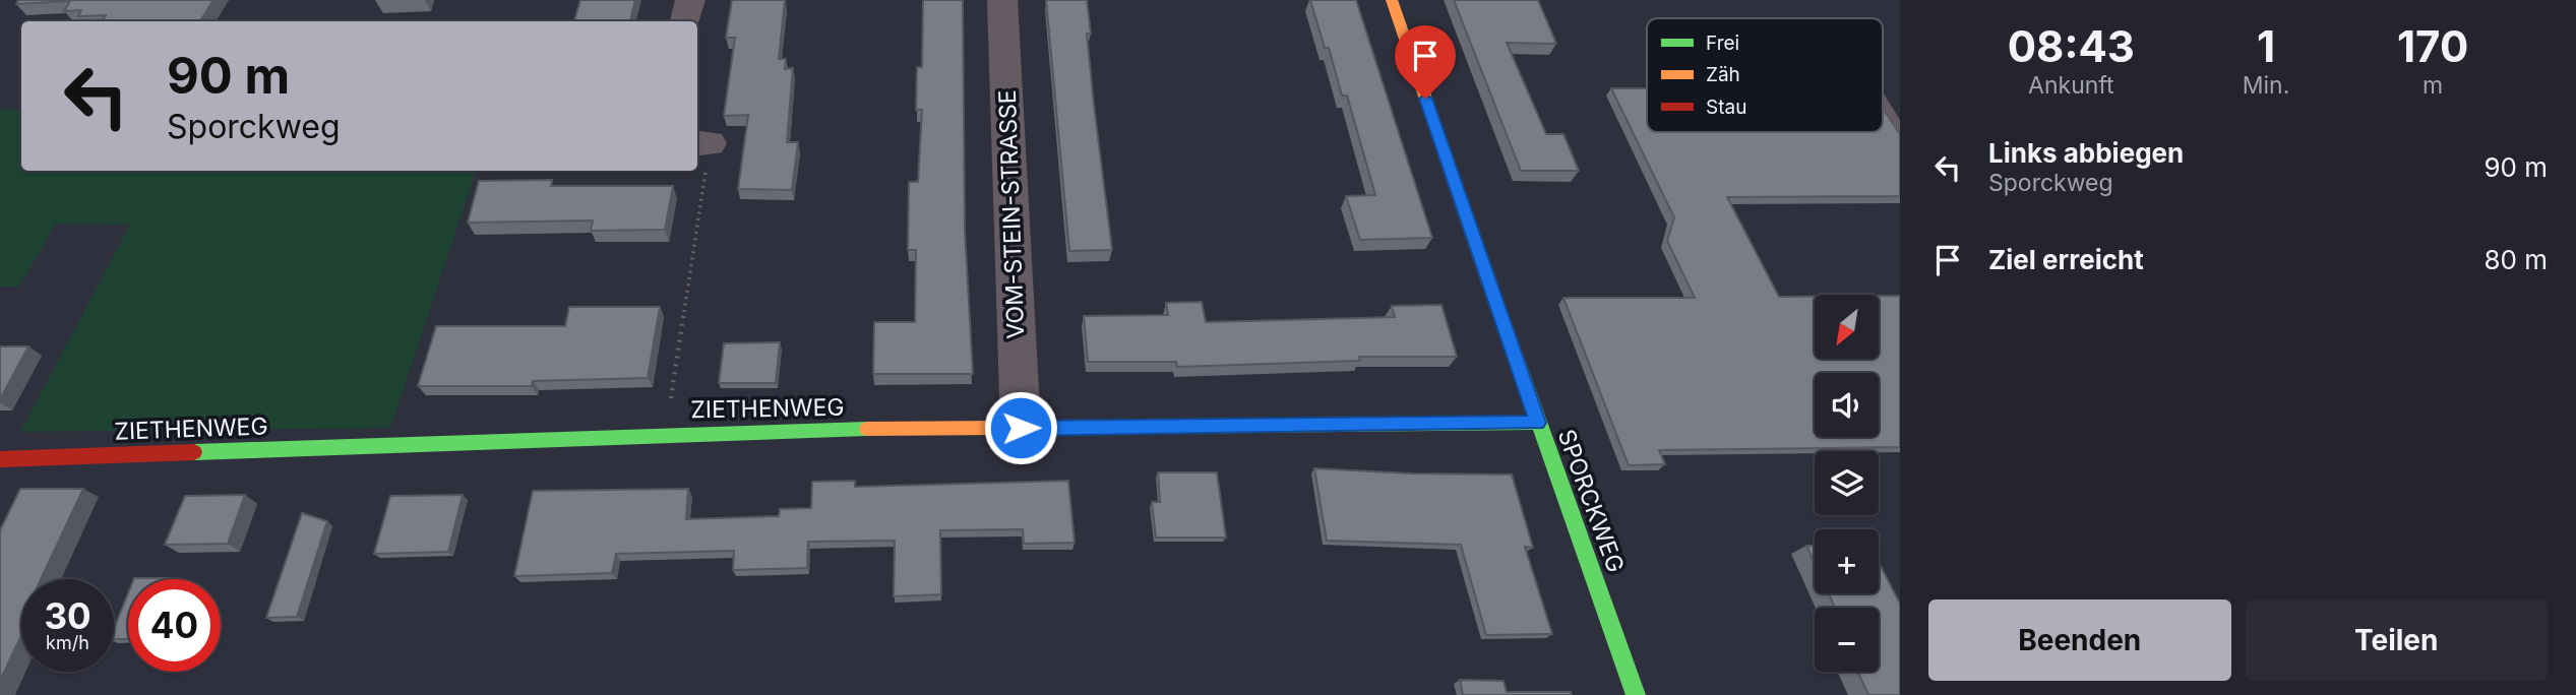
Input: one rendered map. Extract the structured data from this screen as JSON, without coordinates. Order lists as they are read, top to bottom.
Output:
{
  "streets": {
    "street": ["VOM-STEIN-STRASSE", "ZIETHENWEG", "SPORCKWEG"]
  },
  "crossings": [
    ["VOM-STEIN-STRASSE", "ZIETHENWEG"],
    ["ZIETHENWEG", "SPORCKWEG"]
  ],
  "legend": ["Frei", "Zäh", "Stau"],
  "north": "bottom left",
  "page": {
    "eta": [
      "08:43",
      "Ankunft",
      "1",
      "Min.",
      "170",
      "m"
    ],
    "turn": ["90 m", "Sporckweg"],
    "list": [
      {
        "name": "Links abbiegen",
        "note": "Sporckweg",
        "value": "90 m"
      },
      {
        "name": "Ziel erreicht",
        "value": "80 m"
      }
    ],
    "map_buttons": ["+", "−"],
    "speed": "30 km/h",
    "limit": "40",
    "buttons": ["Beenden", "Teilen"]
  }
}
